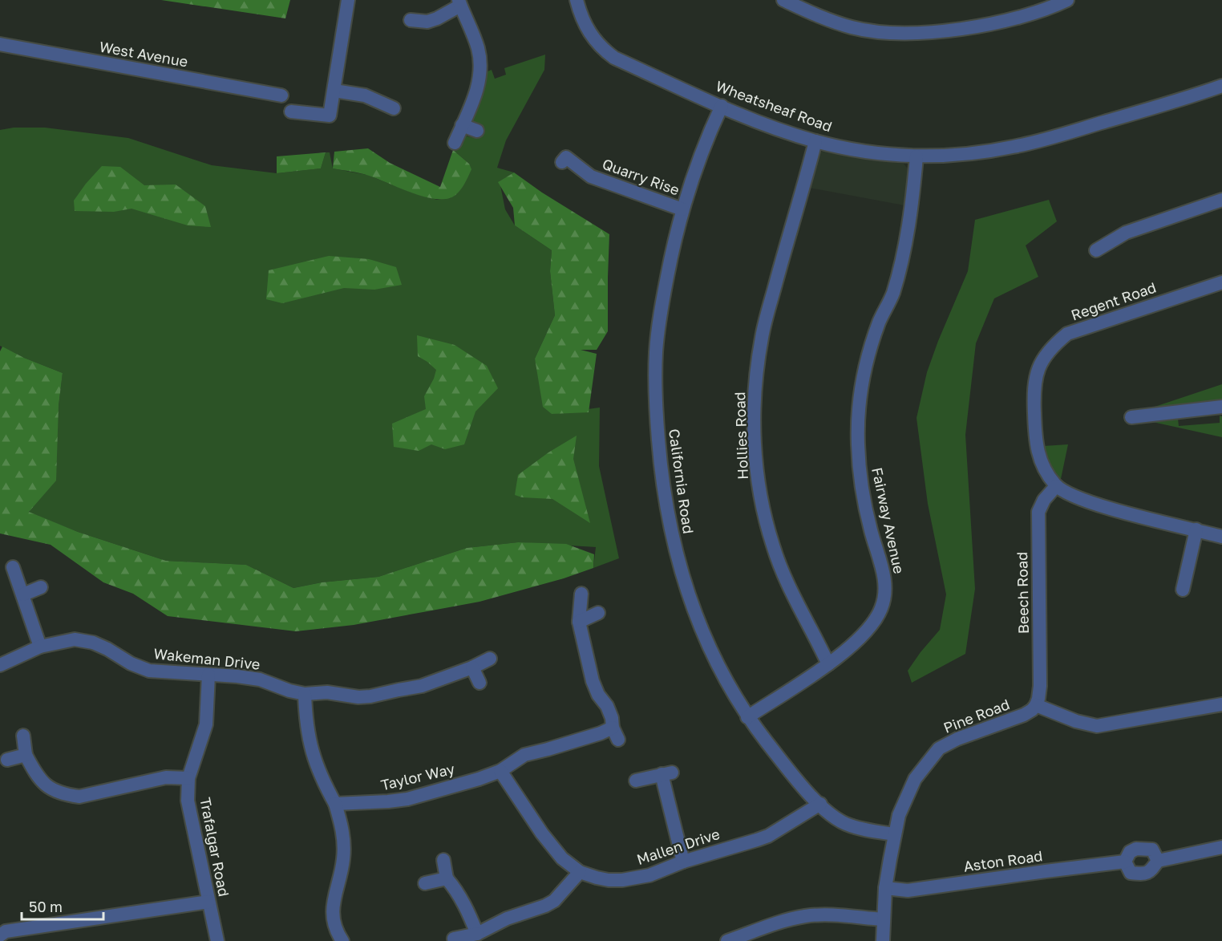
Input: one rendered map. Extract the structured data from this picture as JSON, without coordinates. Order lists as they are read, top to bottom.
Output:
{
  "streets": {
    "street": [
      "West Avenue",
      "Wheatsheaf Road",
      "Quarry Rise",
      "Regent Road",
      "Hollies Road",
      "California Road",
      "Fairway Avenue",
      "Beech Road",
      "Wakeman Drive",
      "Pine Road",
      "Taylor Way",
      "Trafalgar Road",
      "Mallen Drive",
      "Aston Road"
    ]
  },
  "crossings": [
    ["Wheatsheaf Road", "Hollies Road"],
    ["Wheatsheaf Road", "California Road"],
    ["Wheatsheaf Road", "Fairway Avenue"],
    ["Quarry Rise", "California Road"],
    ["Regent Road", "Beech Road"],
    ["Hollies Road", "Fairway Avenue"],
    ["California Road", "Fairway Avenue"],
    ["California Road", "Pine Road"],
    ["California Road", "Mallen Drive"],
    ["Beech Road", "Pine Road"],
    ["Wakeman Drive", "Trafalgar Road"],
    ["Pine Road", "Aston Road"],
    ["Taylor Way", "Mallen Drive"]
  ],
  "scale_bar": "50 m"
}
